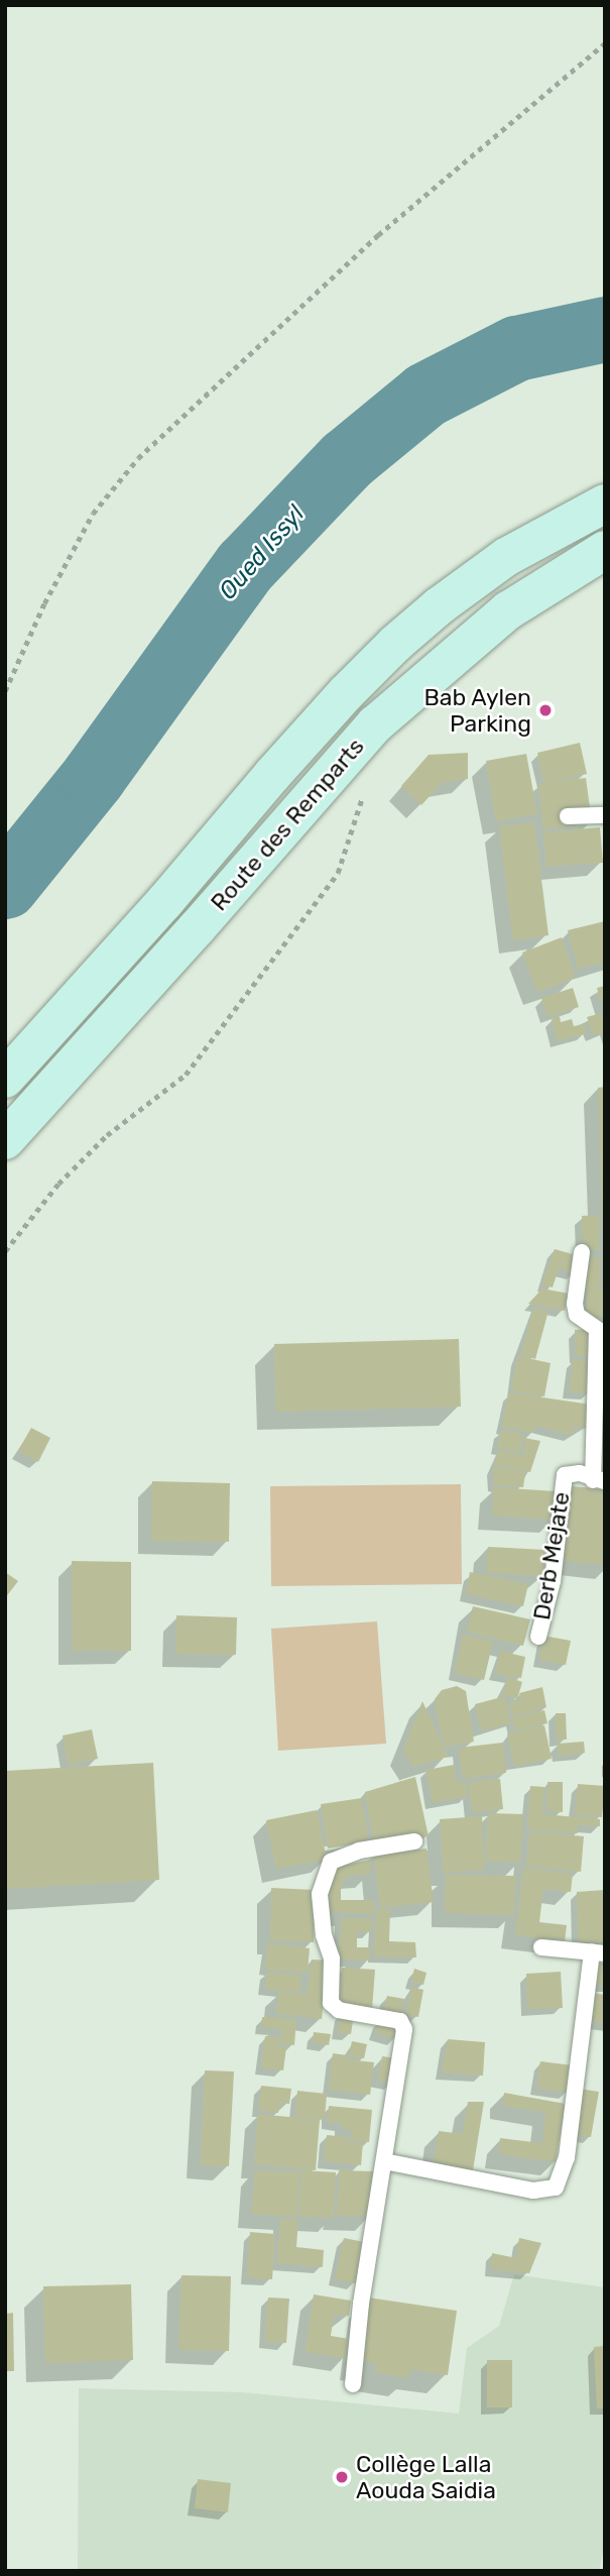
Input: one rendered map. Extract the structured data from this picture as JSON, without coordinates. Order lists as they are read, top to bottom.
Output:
{
  "streets": {
    "main road": ["Route des Remparts"],
    "lane": ["Derb Mejate"]
  },
  "water": ["Oued Issyl"],
  "places": ["Bab Aylen Parking", "Collège Lalla Aouda Saidia"]
}
